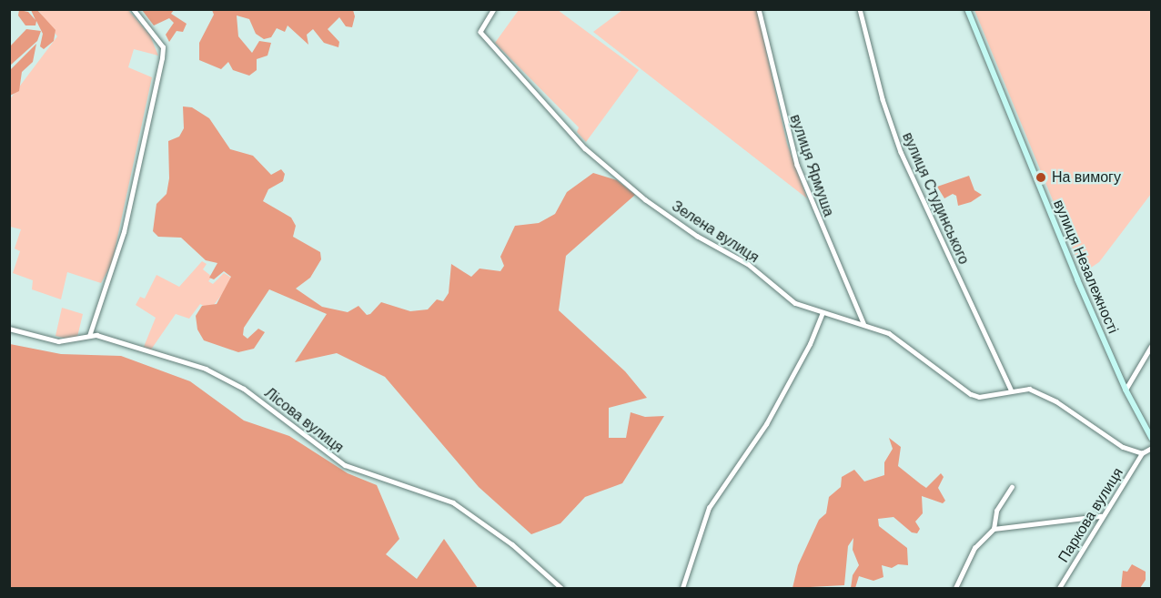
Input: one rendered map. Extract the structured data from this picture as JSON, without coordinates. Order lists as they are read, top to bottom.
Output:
{
  "streets": {
    "street": [
      "вулиця Ярмуша",
      "вулиця Студинського",
      "Зелена вулиця",
      "вулиця Незалежності",
      "Лісова вулиця",
      "Паркова вулиця"
    ]
  },
  "crossings": [
    ["вулиця Ярмуша", "Зелена вулиця"],
    ["вулиця Студинського", "Зелена вулиця"],
    ["Зелена вулиця", "Паркова вулиця"]
  ],
  "places": ["На вимогу"]
}
